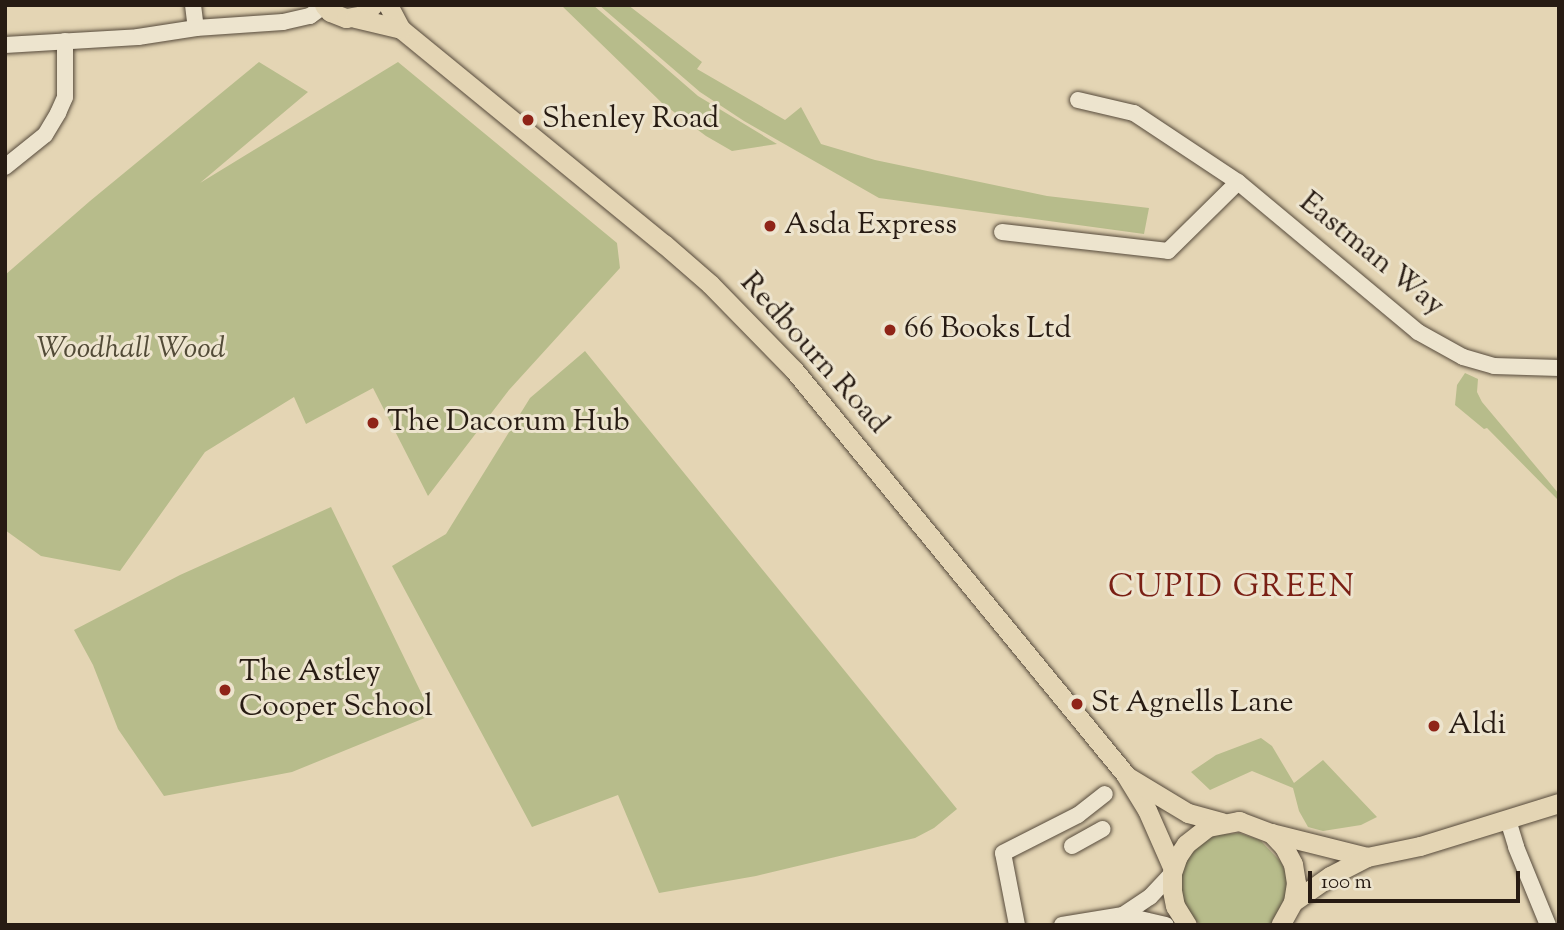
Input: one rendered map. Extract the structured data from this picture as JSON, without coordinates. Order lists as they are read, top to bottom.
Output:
{
  "streets": {
    "main road": ["Redbourn Road"],
    "street": ["Eastman Way"]
  },
  "districts": ["CUPID GREEN"],
  "parks": ["Woodhall Wood"],
  "places": [
    "Shenley Road",
    "Asda Express",
    "66 Books Ltd",
    "The Dacorum Hub",
    "The Astley Cooper School",
    "St Agnells Lane",
    "Aldi"
  ],
  "scale_bar": "100 m"
}
